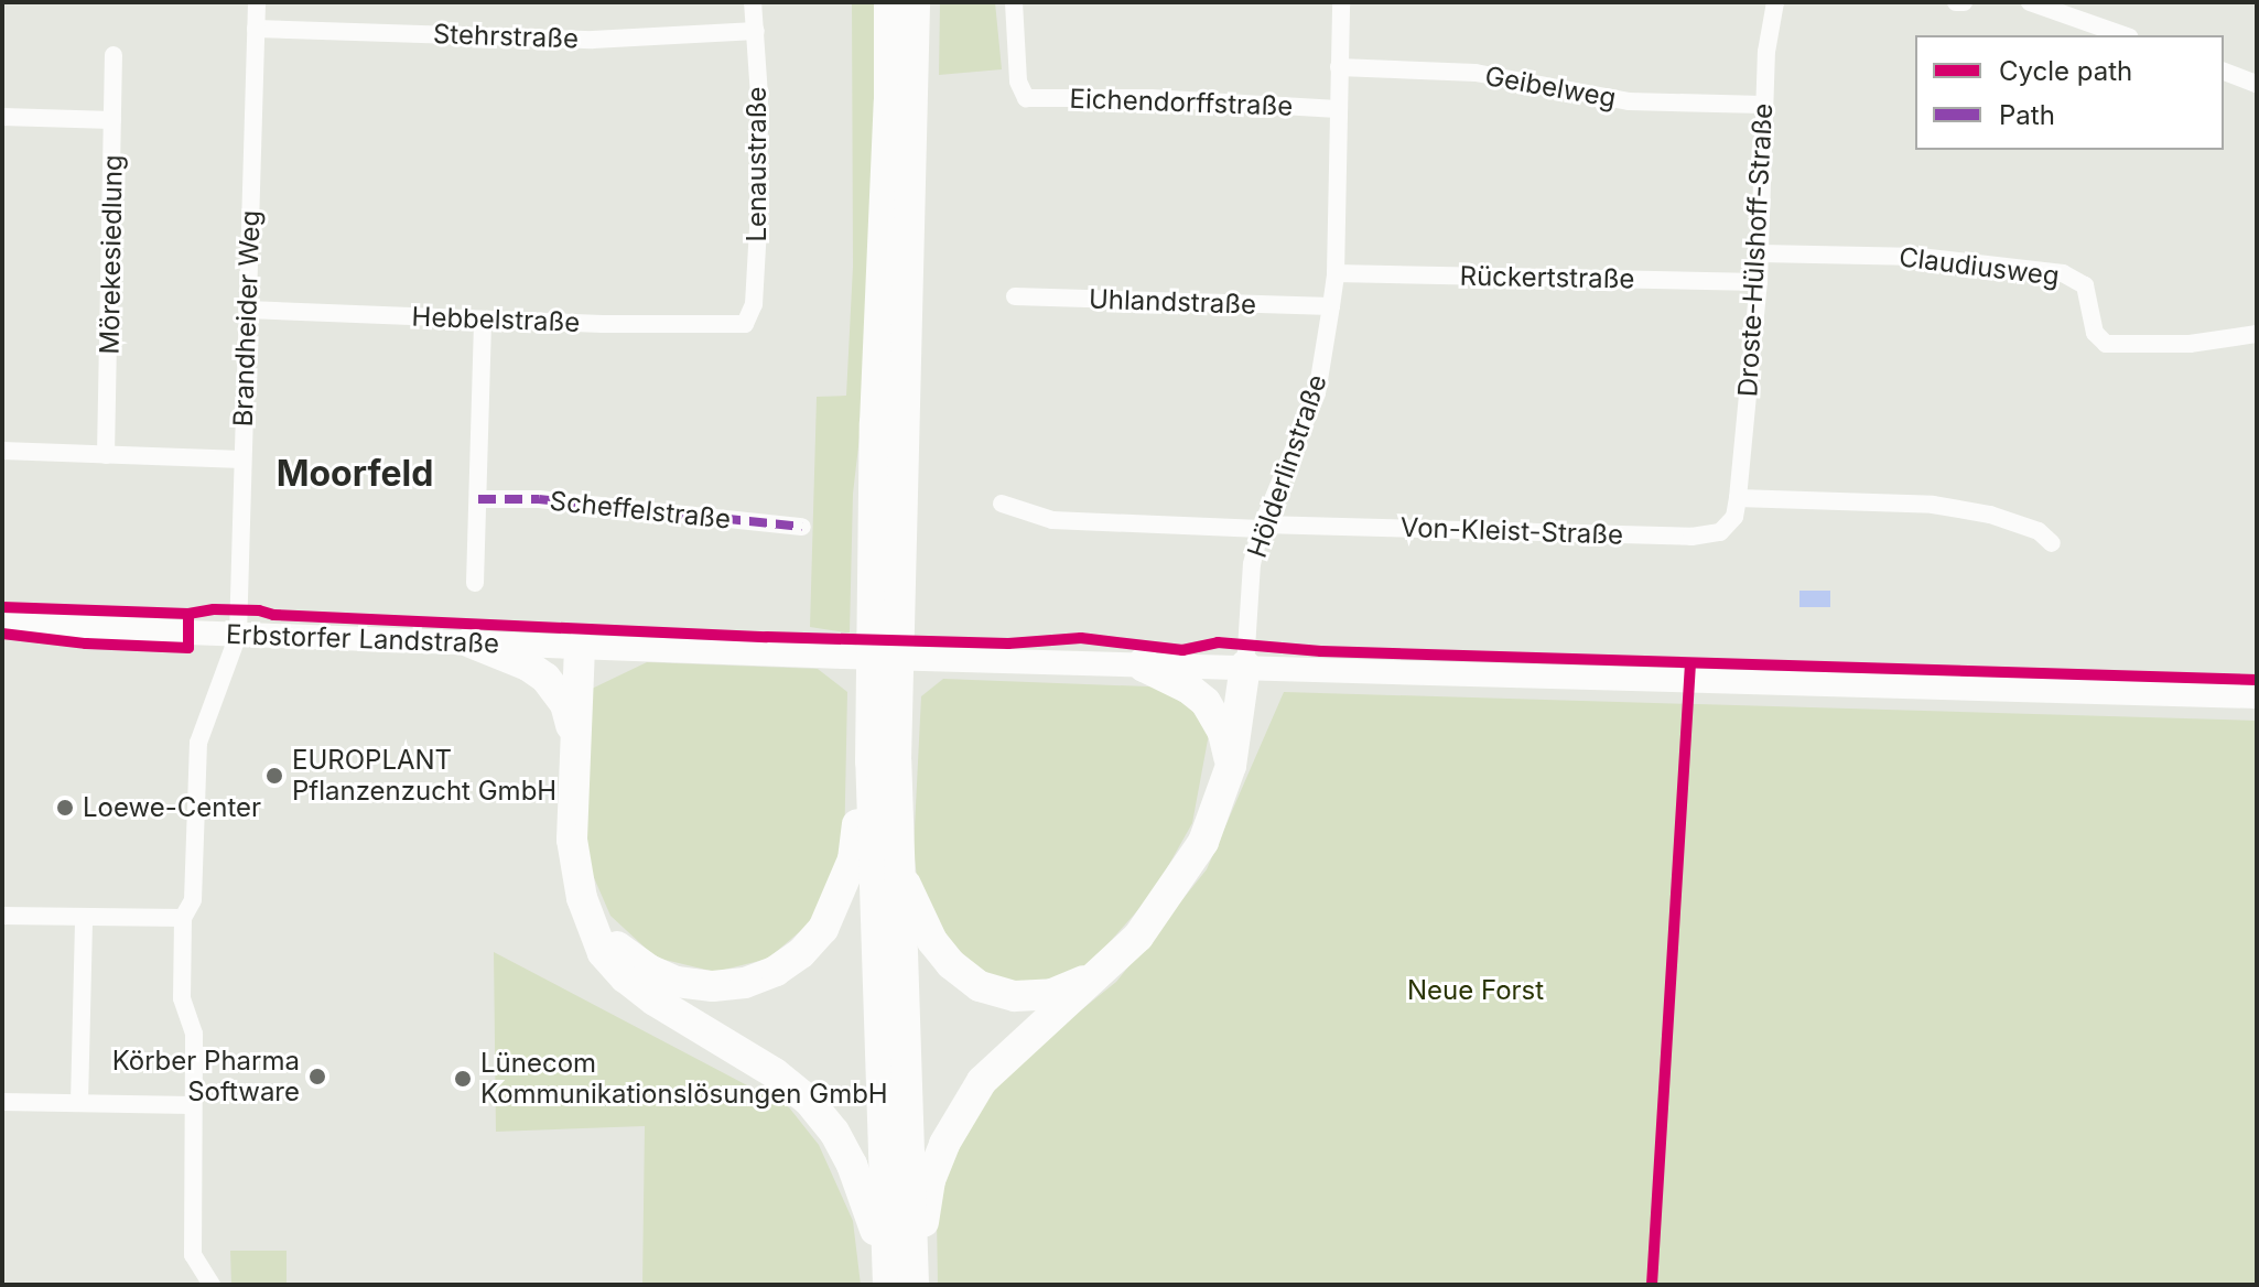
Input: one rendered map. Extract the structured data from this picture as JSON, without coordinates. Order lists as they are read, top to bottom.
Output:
{
  "streets": {
    "street": [
      "Stehrstraße",
      "Geibelweg",
      "Eichendorffstraße",
      "Lenaustraße",
      "Droste-Hülshoff-Straße",
      "Mörekesiedlung",
      "Claudiusweg",
      "Rückertstraße",
      "Uhlandstraße",
      "Brandheider Weg",
      "Hebbelstraße",
      "Hölderlinstraße",
      "Scheffelstraße",
      "Von-Kleist-Straße",
      "Erbstorfer Landstraße"
    ]
  },
  "crossings": [
    ["Stehrstraße", "Lenaustraße"],
    ["Stehrstraße", "Brandheider Weg"],
    ["Geibelweg", "Droste-Hülshoff-Straße"],
    ["Geibelweg", "Hölderlinstraße"],
    ["Eichendorffstraße", "Hölderlinstraße"],
    ["Lenaustraße", "Hebbelstraße"],
    ["Droste-Hülshoff-Straße", "Claudiusweg"],
    ["Droste-Hülshoff-Straße", "Rückertstraße"],
    ["Droste-Hülshoff-Straße", "Von-Kleist-Straße"],
    ["Rückertstraße", "Hölderlinstraße"],
    ["Uhlandstraße", "Hölderlinstraße"],
    ["Brandheider Weg", "Hebbelstraße"],
    ["Brandheider Weg", "Erbstorfer Landstraße"],
    ["Hölderlinstraße", "Von-Kleist-Straße"],
    ["Hölderlinstraße", "Erbstorfer Landstraße"]
  ],
  "districts": ["Moorfeld"],
  "parks": ["Neue Forst"],
  "places": [
    "EUROPLANT Pflanzenzucht GmbH",
    "Loewe-Center",
    "Körber Pharma Software",
    "Lünecom Kommunikationslösungen GmbH"
  ],
  "legend": ["Cycle path", "Path"]
}
